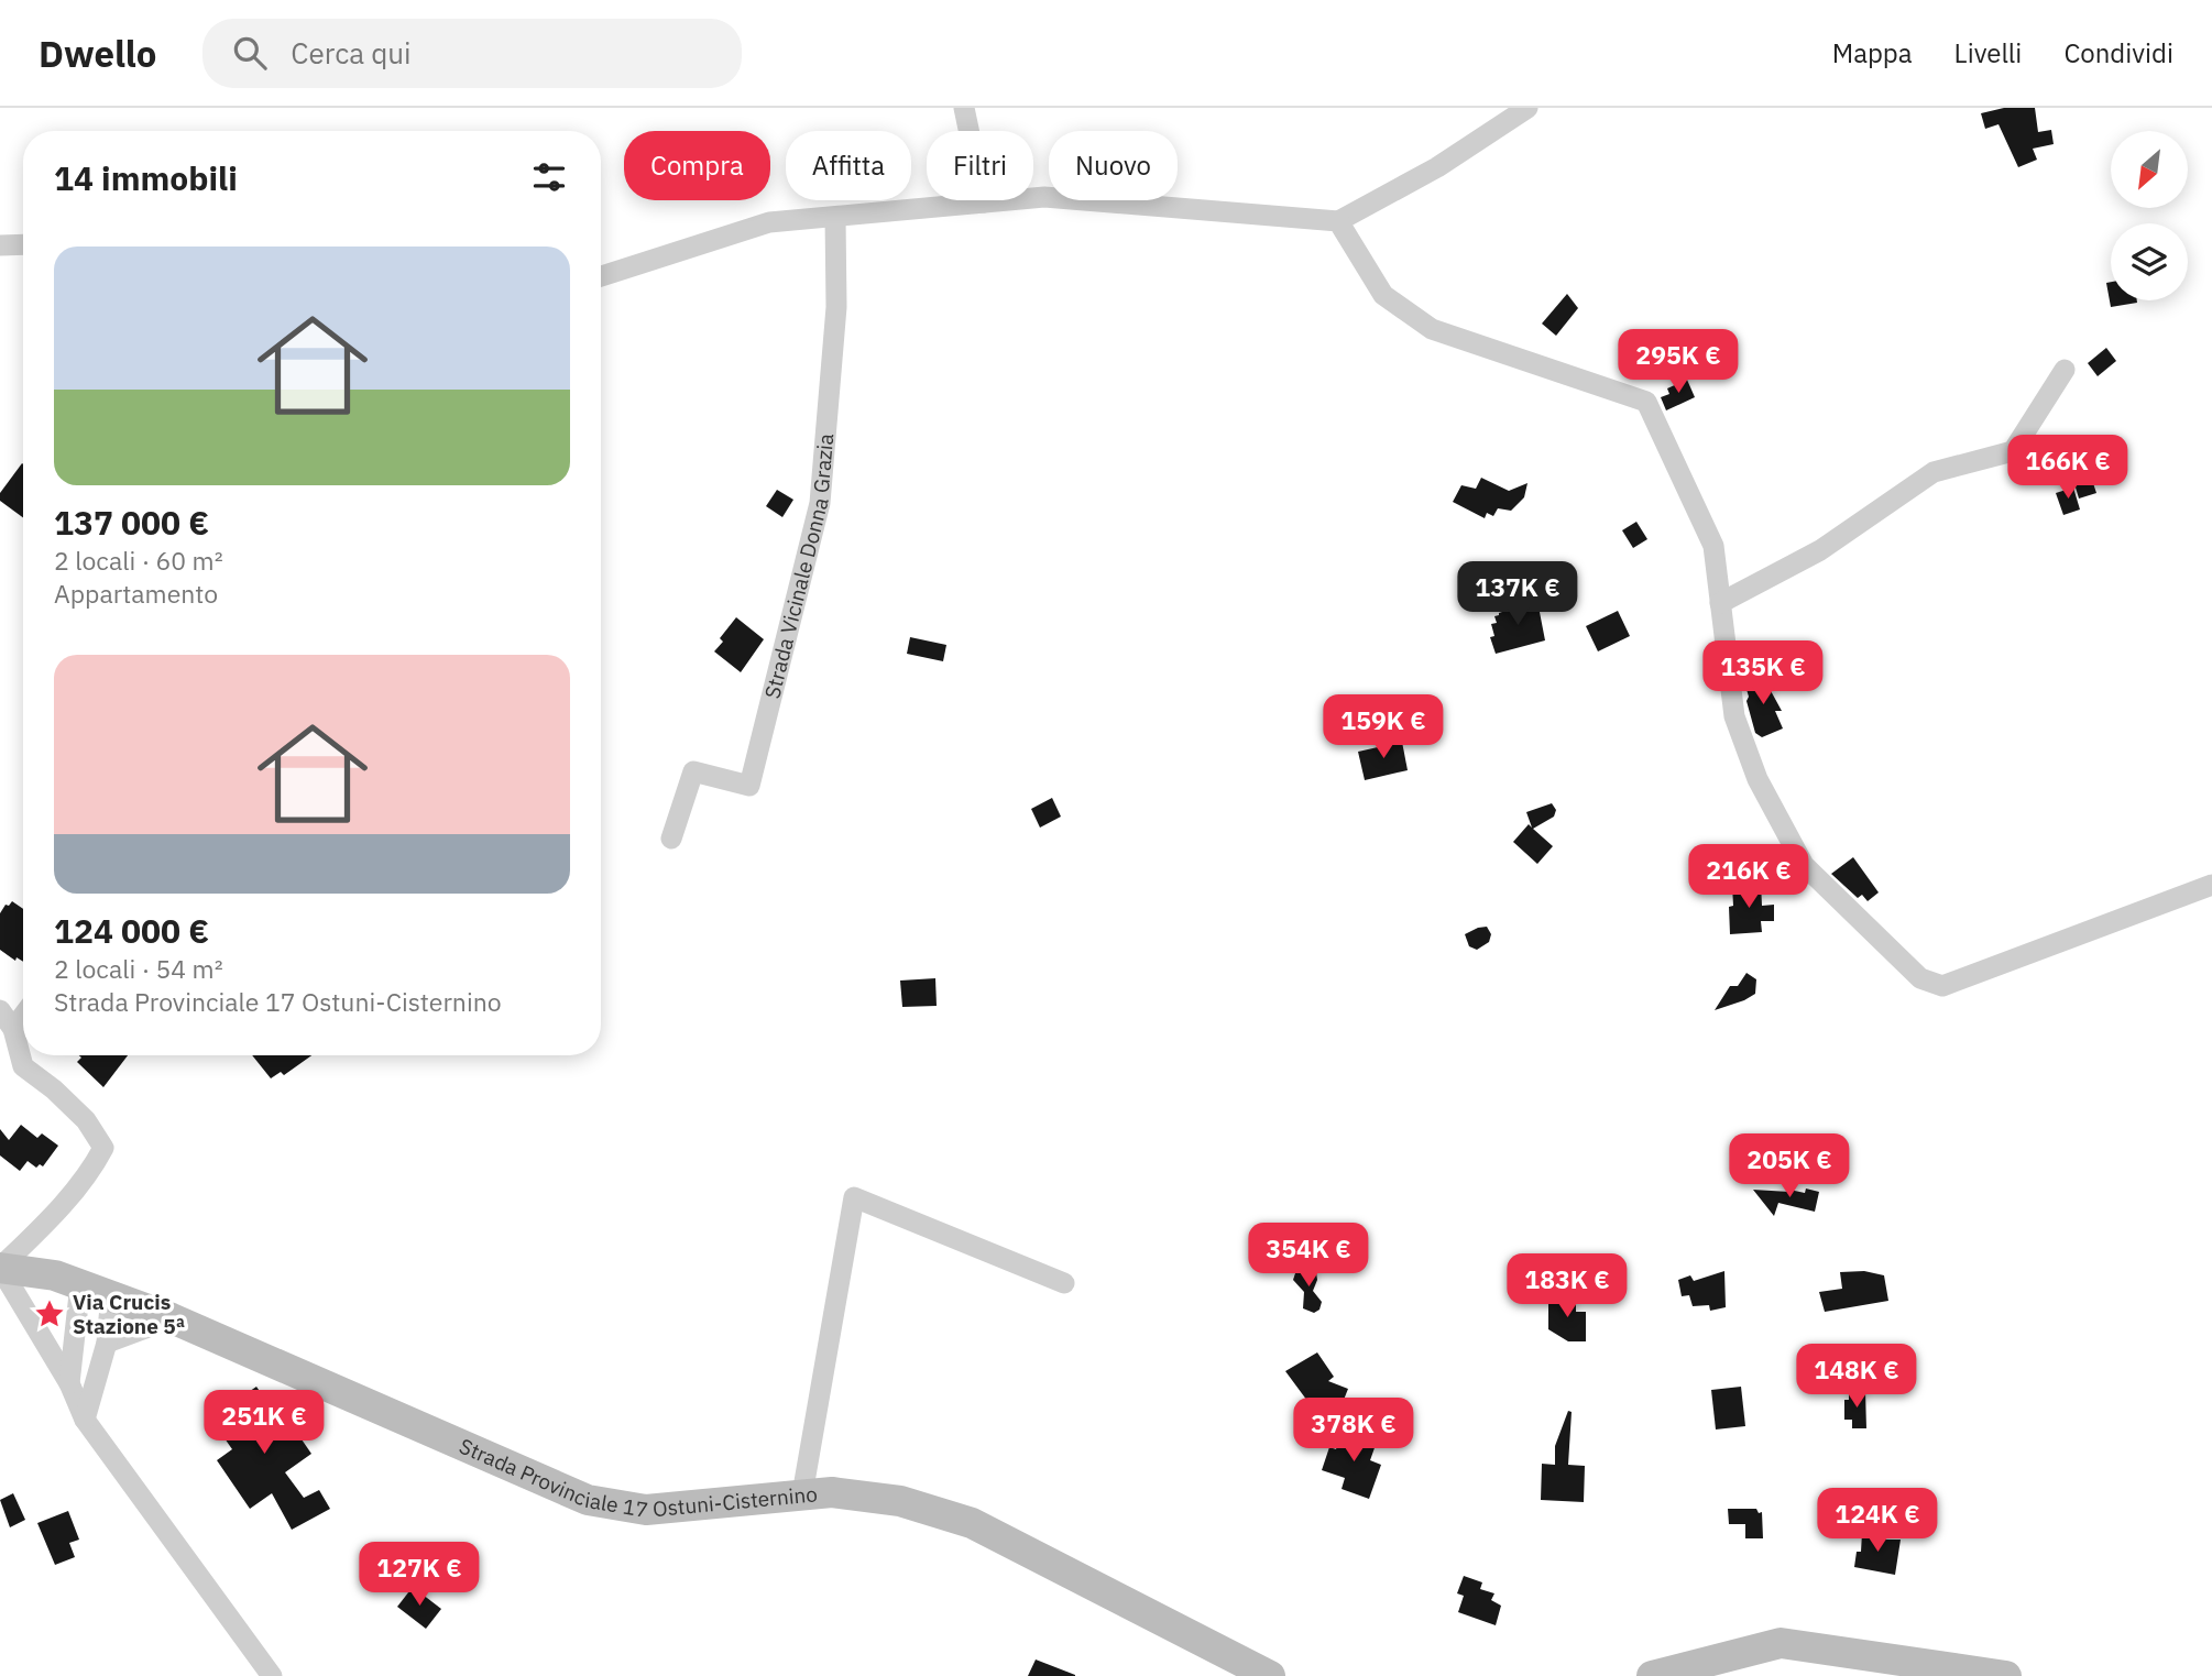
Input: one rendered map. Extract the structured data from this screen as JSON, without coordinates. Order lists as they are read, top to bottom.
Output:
{
  "streets": {
    "main road": ["Strada Provinciale 17 Ostuni-Cisternino"],
    "street": ["Strada Vicinale Donna Grazia"]
  },
  "places": {
    "place": ["Via Crucis Stazione 5ª"]
  },
  "north": "bottom left",
  "page": {
    "header": "Dwello",
    "search": "Cerca qui",
    "nav": ["Mappa", "Livelli", "Condividi"],
    "chip": [
      "Compra",
      "Affitta",
      "Filtri",
      "Nuovo"
    ],
    "heading": "14 immobili",
    "list": [
      {
        "name": "137 000 €",
        "note": "2 locali · 60 m² · Appartamento"
      },
      {
        "name": "124 000 €",
        "note": "2 locali · 54 m² · Strada Provinciale 17 Ostuni-Cisternino"
      }
    ],
    "price": [
      "295K €",
      "166K €",
      "137K €",
      "135K €",
      "159K €",
      "216K €",
      "205K €",
      "354K €",
      "183K €",
      "148K €",
      "251K €",
      "378K €",
      "124K €",
      "127K €"
    ]
  }
}
